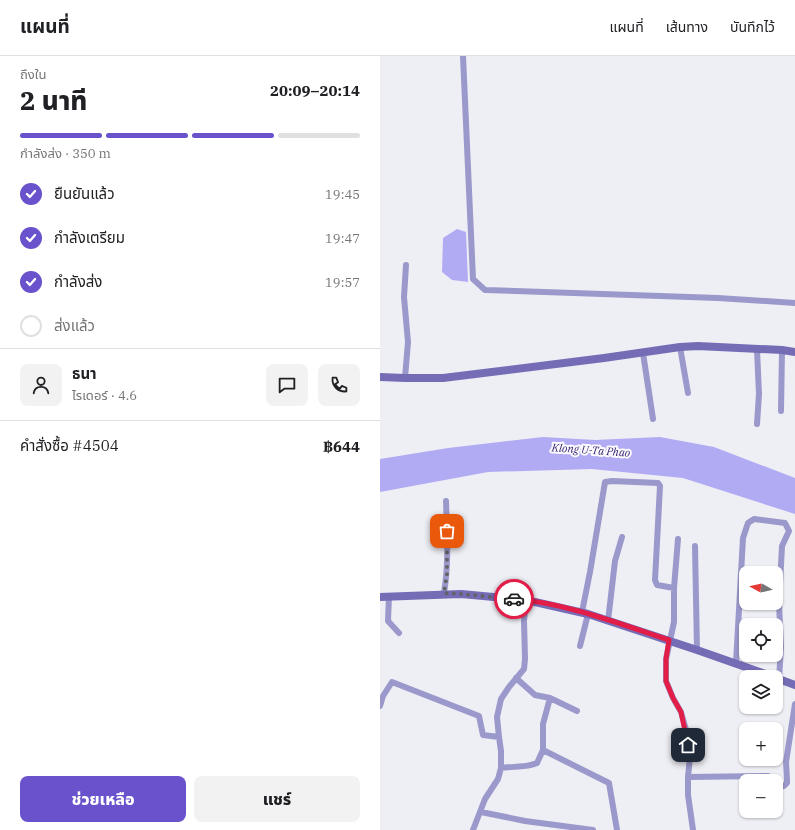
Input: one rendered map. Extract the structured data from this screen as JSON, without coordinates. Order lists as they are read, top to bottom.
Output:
{
  "water": ["Klong U-Ta Phao"],
  "north": "left",
  "page": {
    "header": "แผนที่",
    "nav": ["แผนที่", "เส้นทาง", "บันทึกไว้"],
    "heading": ["2 นาที", "ถึงใน", "20:09–20:14"],
    "panel": [
      "ธนา",
      "ไรเดอร์ · 4.6",
      "คำสั่งซื้อ #4504",
      "฿644"
    ],
    "bar": "กำลังส่ง · 350 m",
    "list": [
      ["ยืนยันแล้ว", "19:45"],
      ["กำลังเตรียม", "19:47"],
      ["กำลังส่ง", "19:57"],
      "ส่งแล้ว"
    ],
    "map_buttons": ["+", "−"],
    "buttons": ["ช่วยเหลือ", "แชร์"]
  }
}
